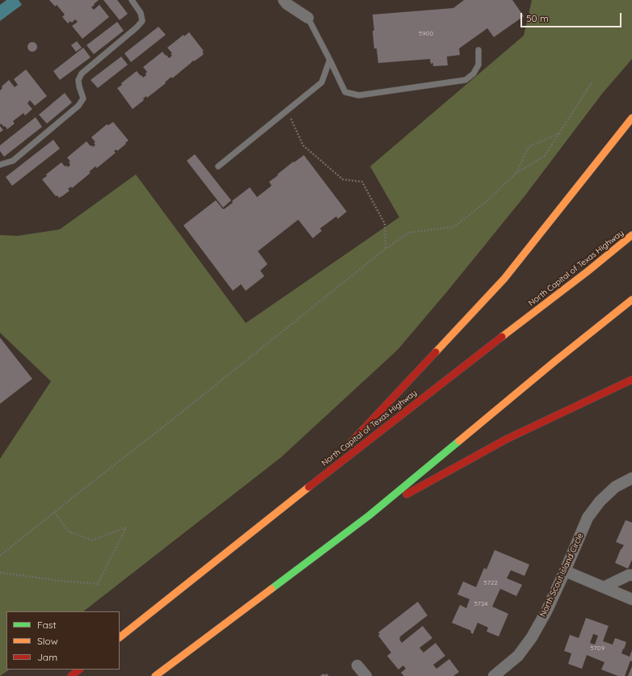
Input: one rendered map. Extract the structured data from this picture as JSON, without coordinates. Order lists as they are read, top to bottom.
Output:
{
  "streets": {
    "highway": ["North Capital of Texas Highway"],
    "street": ["North Scout Island Circle"]
  },
  "house_numbers": [
    "5900",
    "5722",
    "5724",
    "5709"
  ],
  "legend": ["Fast", "Slow", "Jam"],
  "scale_bar": "50 m"
}
